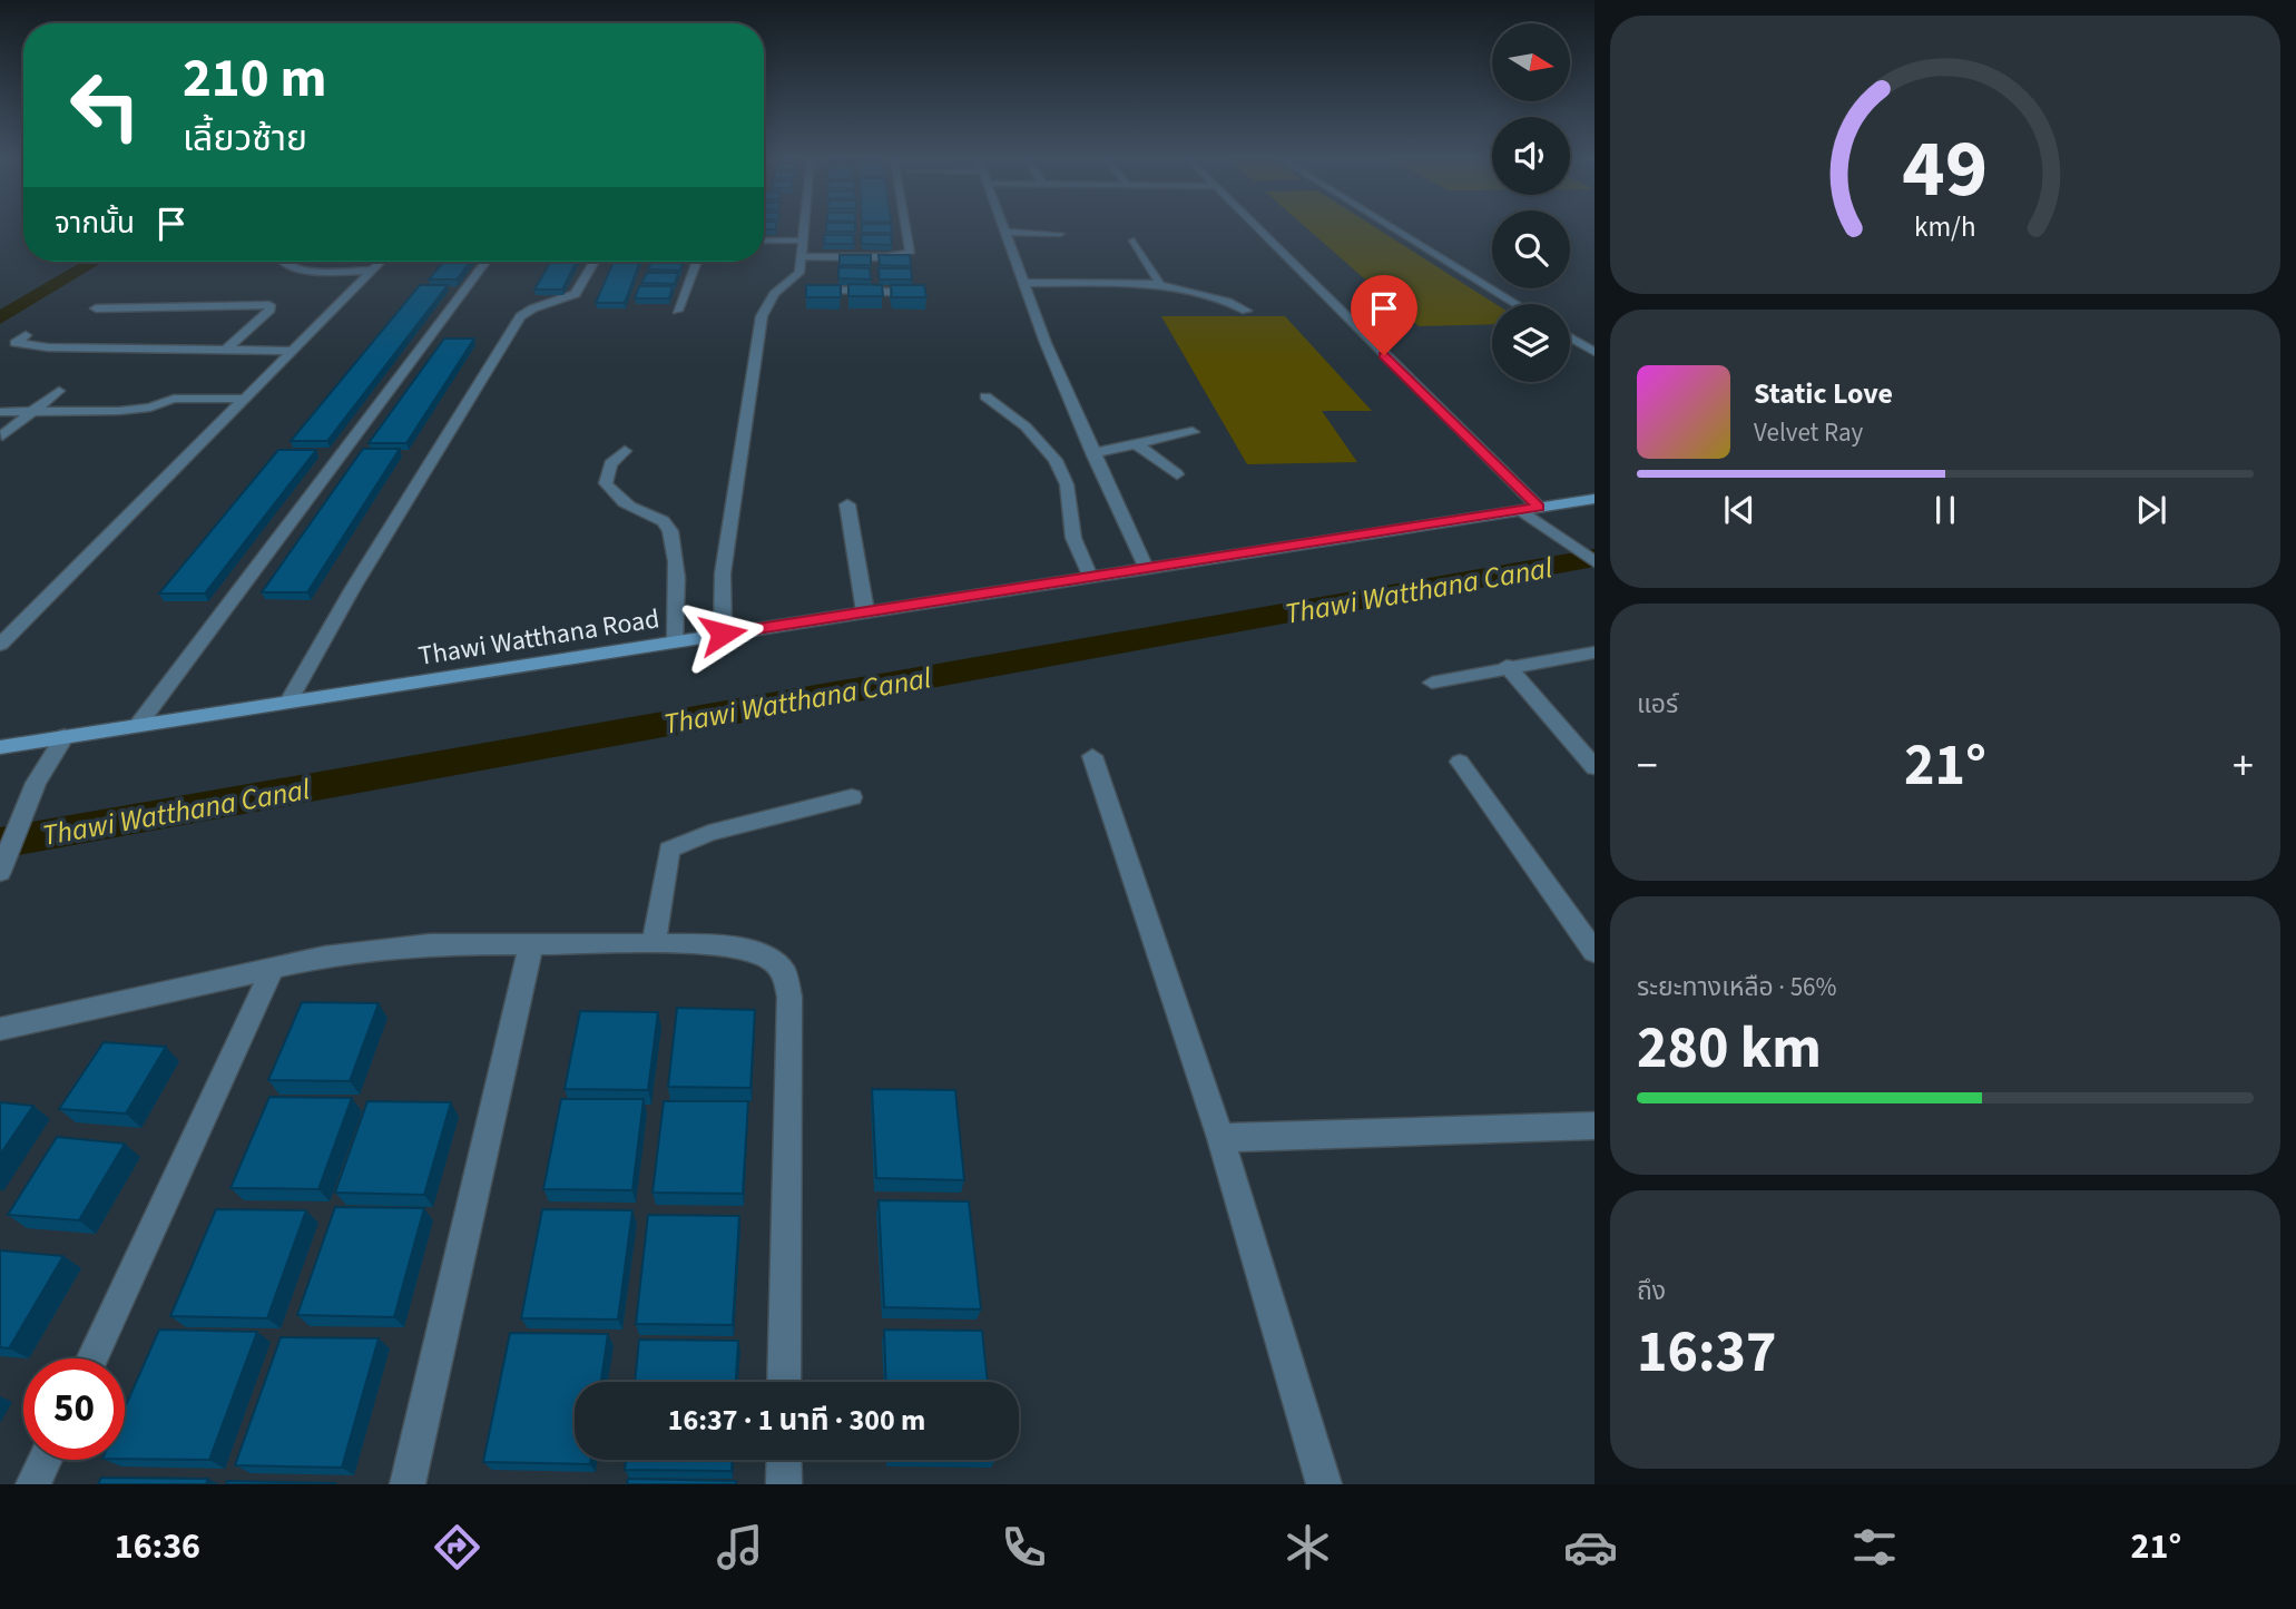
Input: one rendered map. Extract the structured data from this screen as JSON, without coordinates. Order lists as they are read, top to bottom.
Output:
{
  "streets": {
    "main road": ["Thawi Watthana Road"]
  },
  "water": ["Thawi Watthana Canal"],
  "north": "right",
  "page": {
    "turn": ["210 m", "เลี้ยวซ้าย"],
    "then": "จากนั้น",
    "song": ["Static Love", "Velvet Ray"],
    "tile": [
      "แอร์",
      ["ระยะทางเหลือ · 56%", "280 km"],
      ["ถึง", "16:37"]
    ],
    "heat": ["−", "21°", "+"],
    "limit": "50",
    "trip": "16:37 · 1 นาที · 300 m",
    "tabs": ["16:36", "21°"],
    "gauge": ["49", "km/h"]
  }
}
